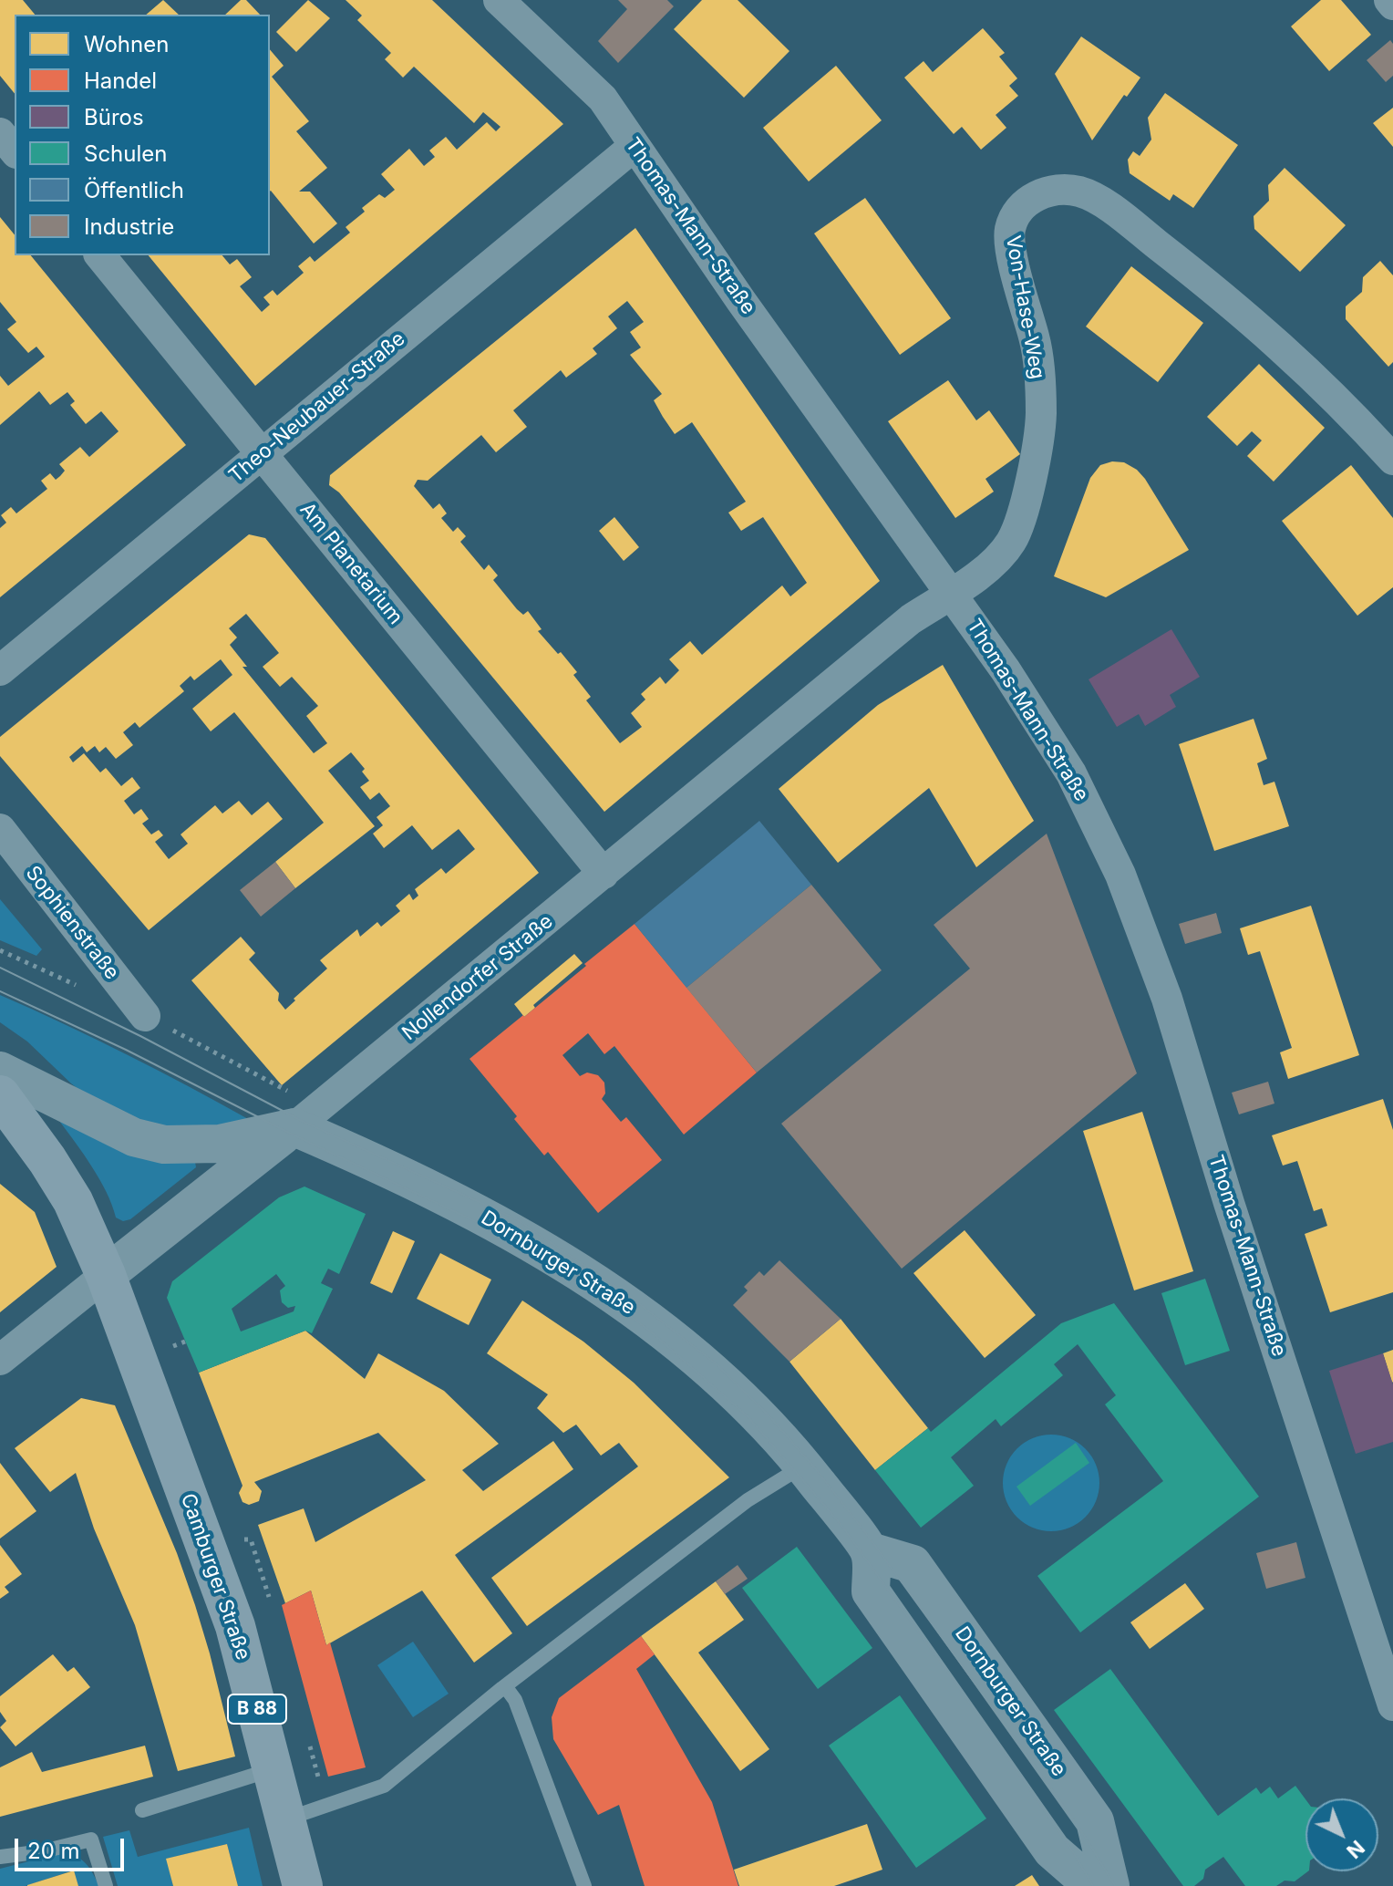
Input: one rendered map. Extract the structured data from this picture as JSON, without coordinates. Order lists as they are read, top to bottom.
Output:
{
  "streets": {
    "main road": ["Camburger Straße", "B 88"],
    "street": [
      "Thomas-Mann-Straße",
      "Von-Hase-Weg",
      "Theo-Neubauer-Straße",
      "Am Planetarium",
      "Sophienstraße",
      "Nollendorfer Straße",
      "Dornburger Straße"
    ]
  },
  "crossings": [
    ["Thomas-Mann-Straße", "Von-Hase-Weg"],
    ["Thomas-Mann-Straße", "Theo-Neubauer-Straße"],
    ["Thomas-Mann-Straße", "Nollendorfer Straße"],
    ["Von-Hase-Weg", "Nollendorfer Straße"],
    ["Theo-Neubauer-Straße", "Am Planetarium"],
    ["Am Planetarium", "Nollendorfer Straße"],
    ["Nollendorfer Straße", "Dornburger Straße"],
    ["Nollendorfer Straße", "Camburger Straße"],
    ["Nollendorfer Straße", "B 88"],
    ["Camburger Straße", "B 88"]
  ],
  "legend": [
    "Wohnen",
    "Handel",
    "Büros",
    "Schulen",
    "Öffentlich",
    "Industrie"
  ],
  "scale_bar": "20 m",
  "north": "bottom right"
}
